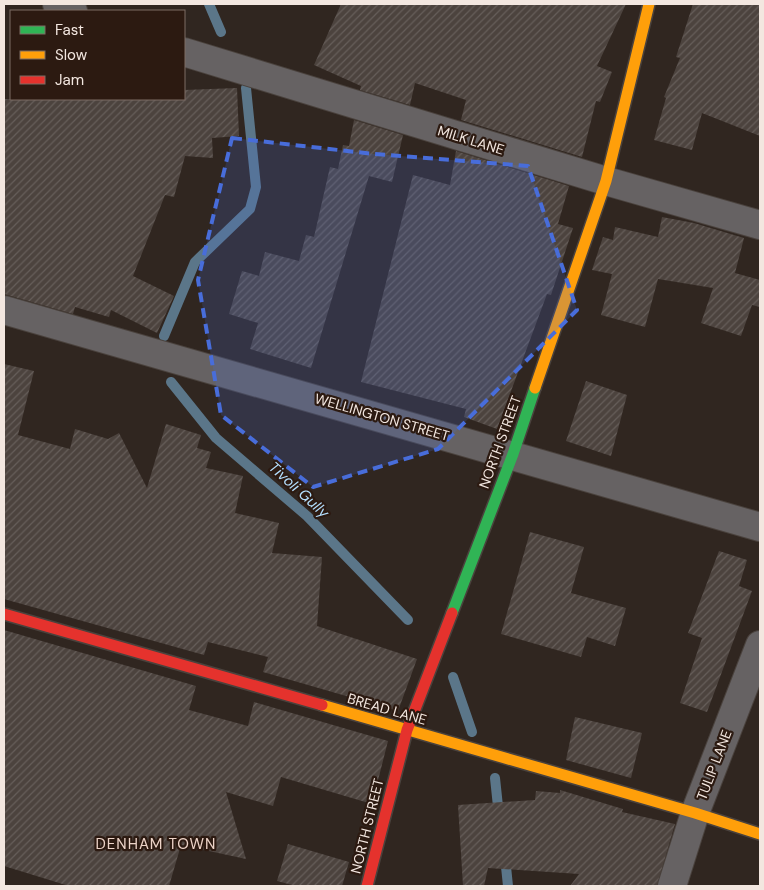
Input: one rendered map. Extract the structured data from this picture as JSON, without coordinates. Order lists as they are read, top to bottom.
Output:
{
  "streets": {
    "street": [
      "MILK LANE",
      "WELLINGTON STREET",
      "NORTH STREET",
      "BREAD LANE",
      "TULIP LANE"
    ]
  },
  "crossings": [
    ["MILK LANE", "NORTH STREET"],
    ["WELLINGTON STREET", "NORTH STREET"],
    ["NORTH STREET", "BREAD LANE"],
    ["BREAD LANE", "TULIP LANE"]
  ],
  "districts": ["DENHAM TOWN"],
  "water": ["Tivoli Gully"],
  "legend": ["Fast", "Slow", "Jam"]
}
